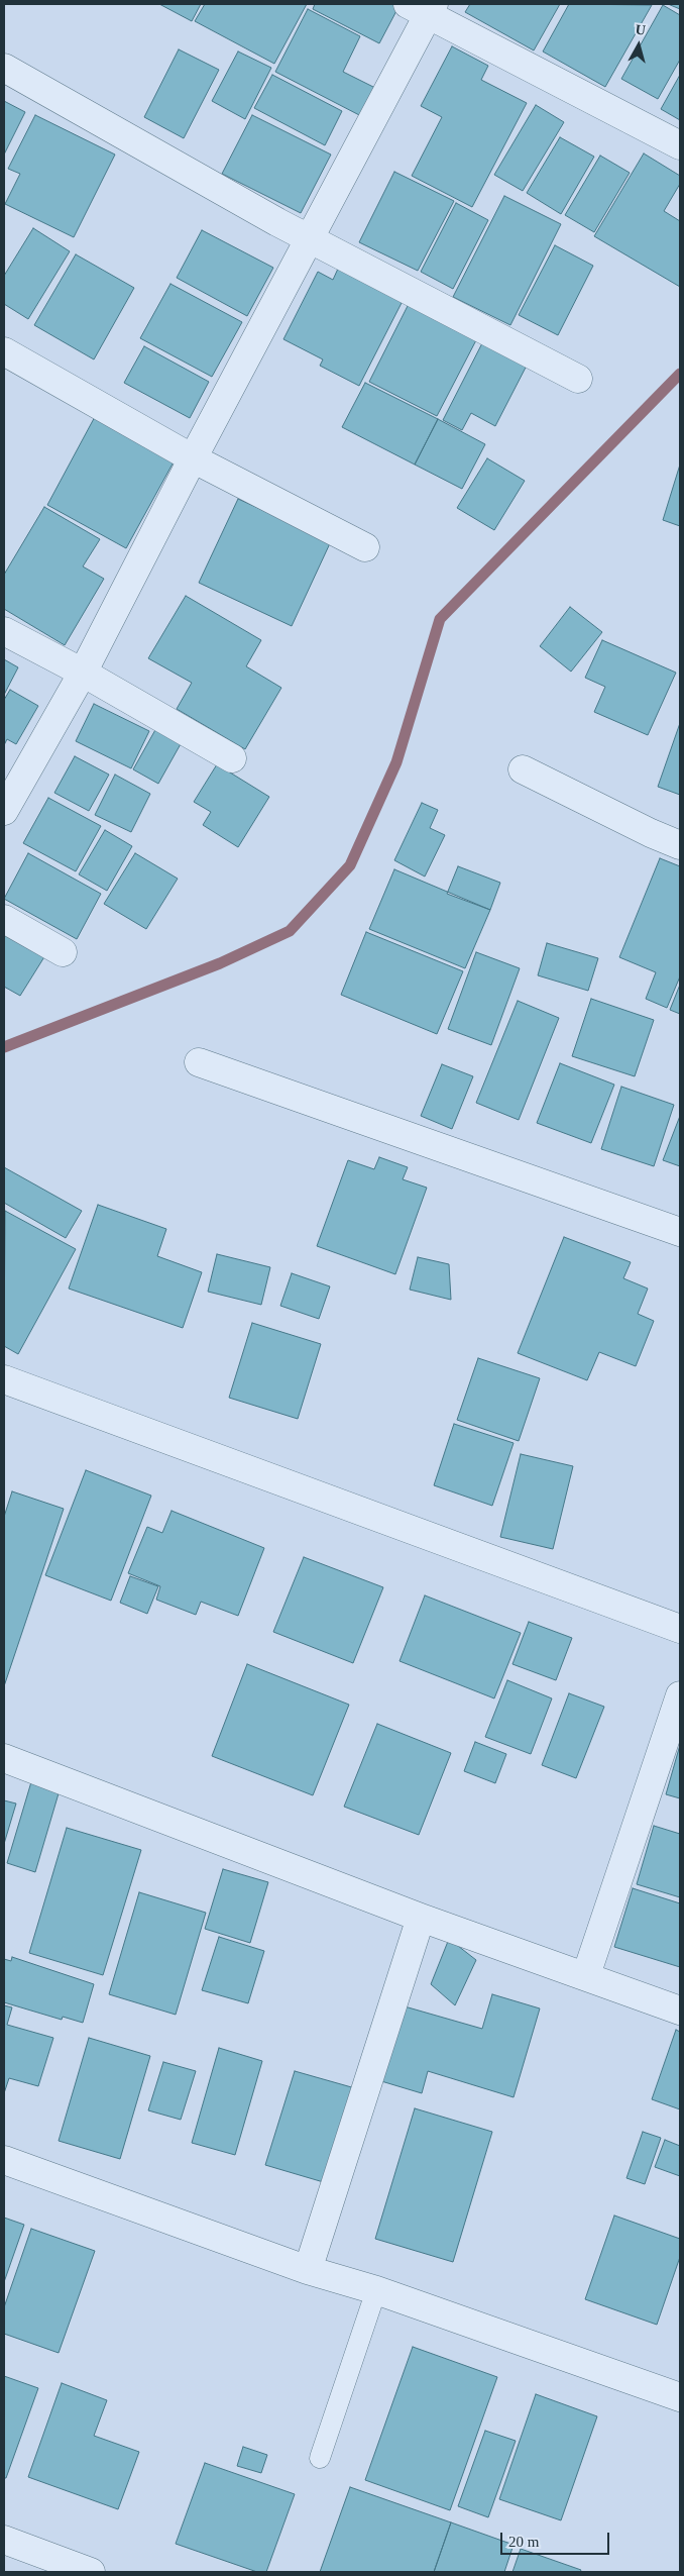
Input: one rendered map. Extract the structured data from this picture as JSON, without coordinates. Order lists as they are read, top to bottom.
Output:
{
  "scale_bar": "20 m",
  "north": "top"
}
